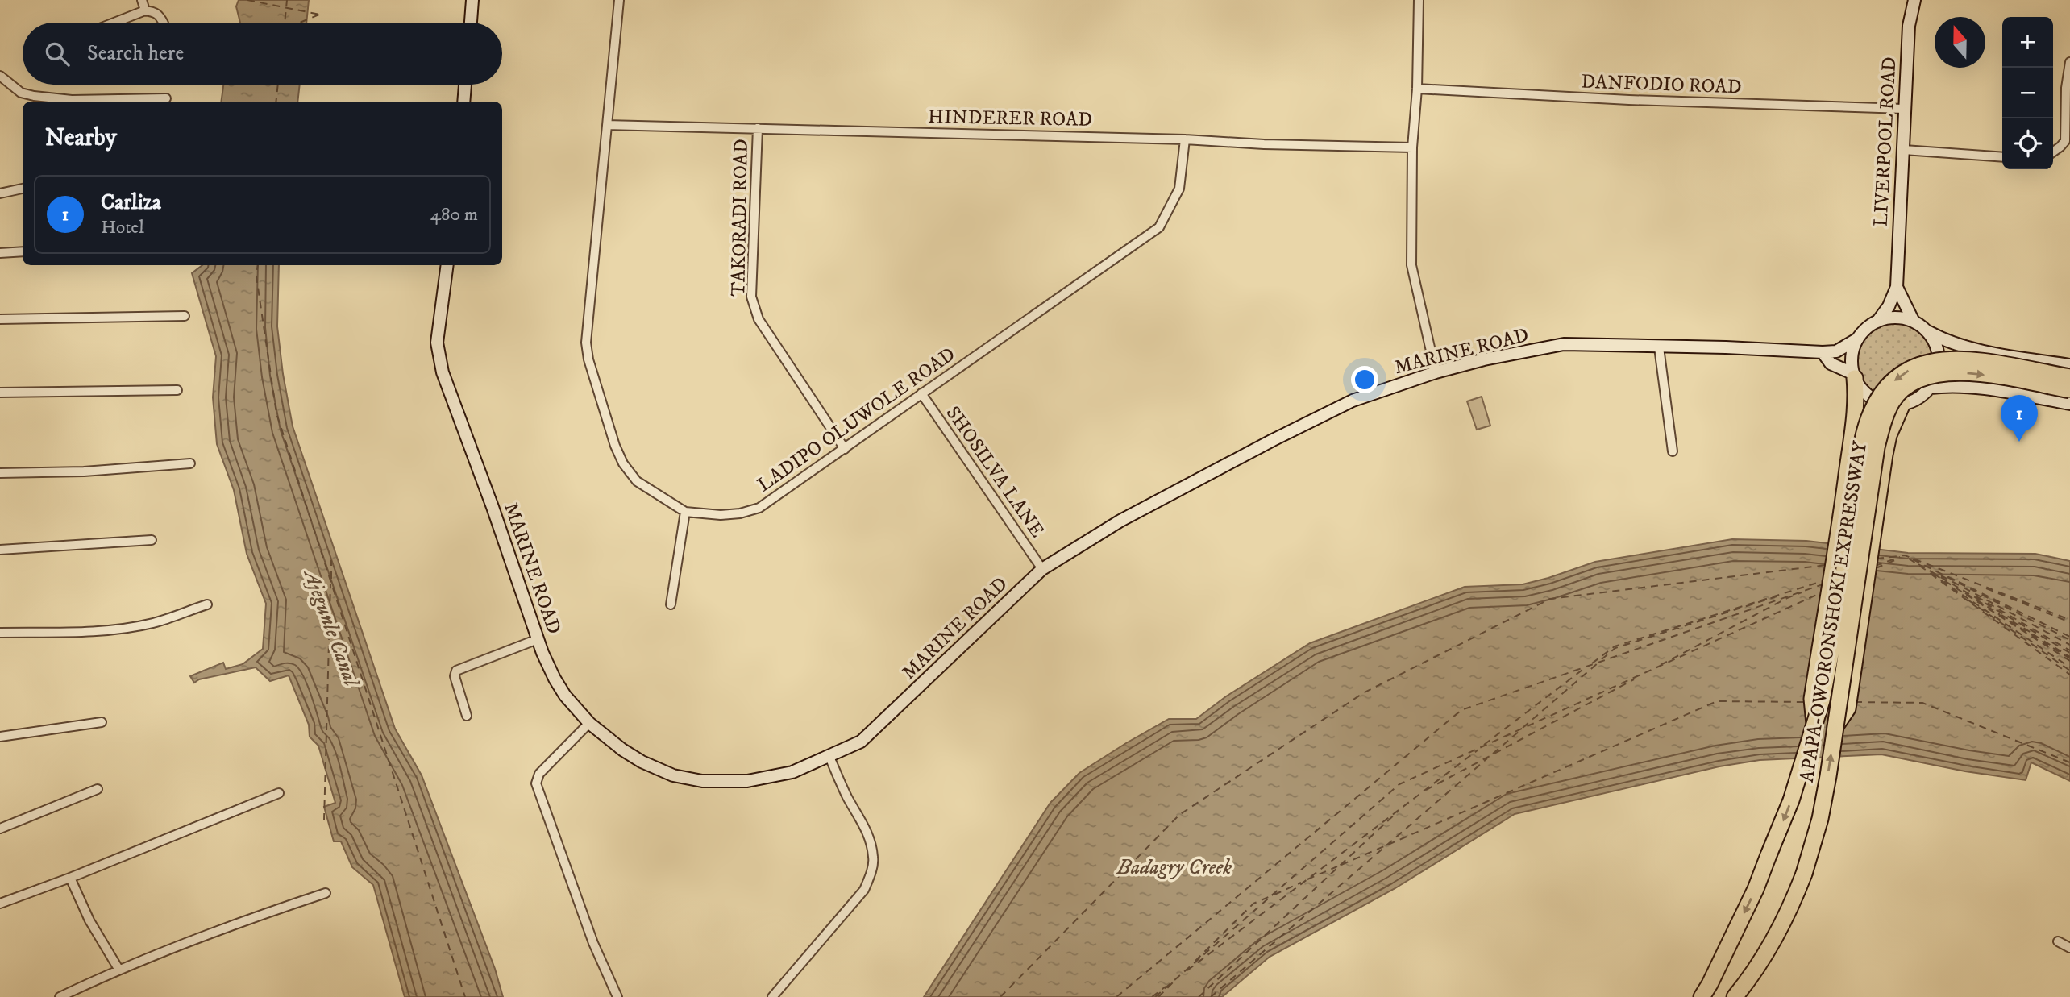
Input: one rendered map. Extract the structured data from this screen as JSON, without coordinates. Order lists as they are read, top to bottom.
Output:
{
  "streets": {
    "highway": ["APAPA-OWORONSHOKI EXPRESSWAY"],
    "street": [
      "DANFODIO ROAD",
      "HINDERER ROAD",
      "LIVERPOOL ROAD",
      "TAKORADI ROAD",
      "MARINE ROAD",
      "LADIPO OLUWOLE ROAD",
      "SHOSILVA LANE"
    ]
  },
  "crossings": [
    ["DANFODIO ROAD", "LIVERPOOL ROAD"],
    ["HINDERER ROAD", "TAKORADI ROAD"],
    ["HINDERER ROAD", "LADIPO OLUWOLE ROAD"],
    ["TAKORADI ROAD", "LADIPO OLUWOLE ROAD"],
    ["MARINE ROAD", "SHOSILVA LANE"],
    ["LADIPO OLUWOLE ROAD", "SHOSILVA LANE"]
  ],
  "water": ["Ajegunle Canal", "Badagry Creek"],
  "north": "top",
  "page": {
    "map_buttons": ["+", "−"],
    "search": "Search here",
    "heading": "Nearby",
    "list": [
      {
        "mark": "1",
        "name": "Carliza",
        "note": "Hotel",
        "value": "480 m"
      }
    ],
    "pins": "1"
  }
}
